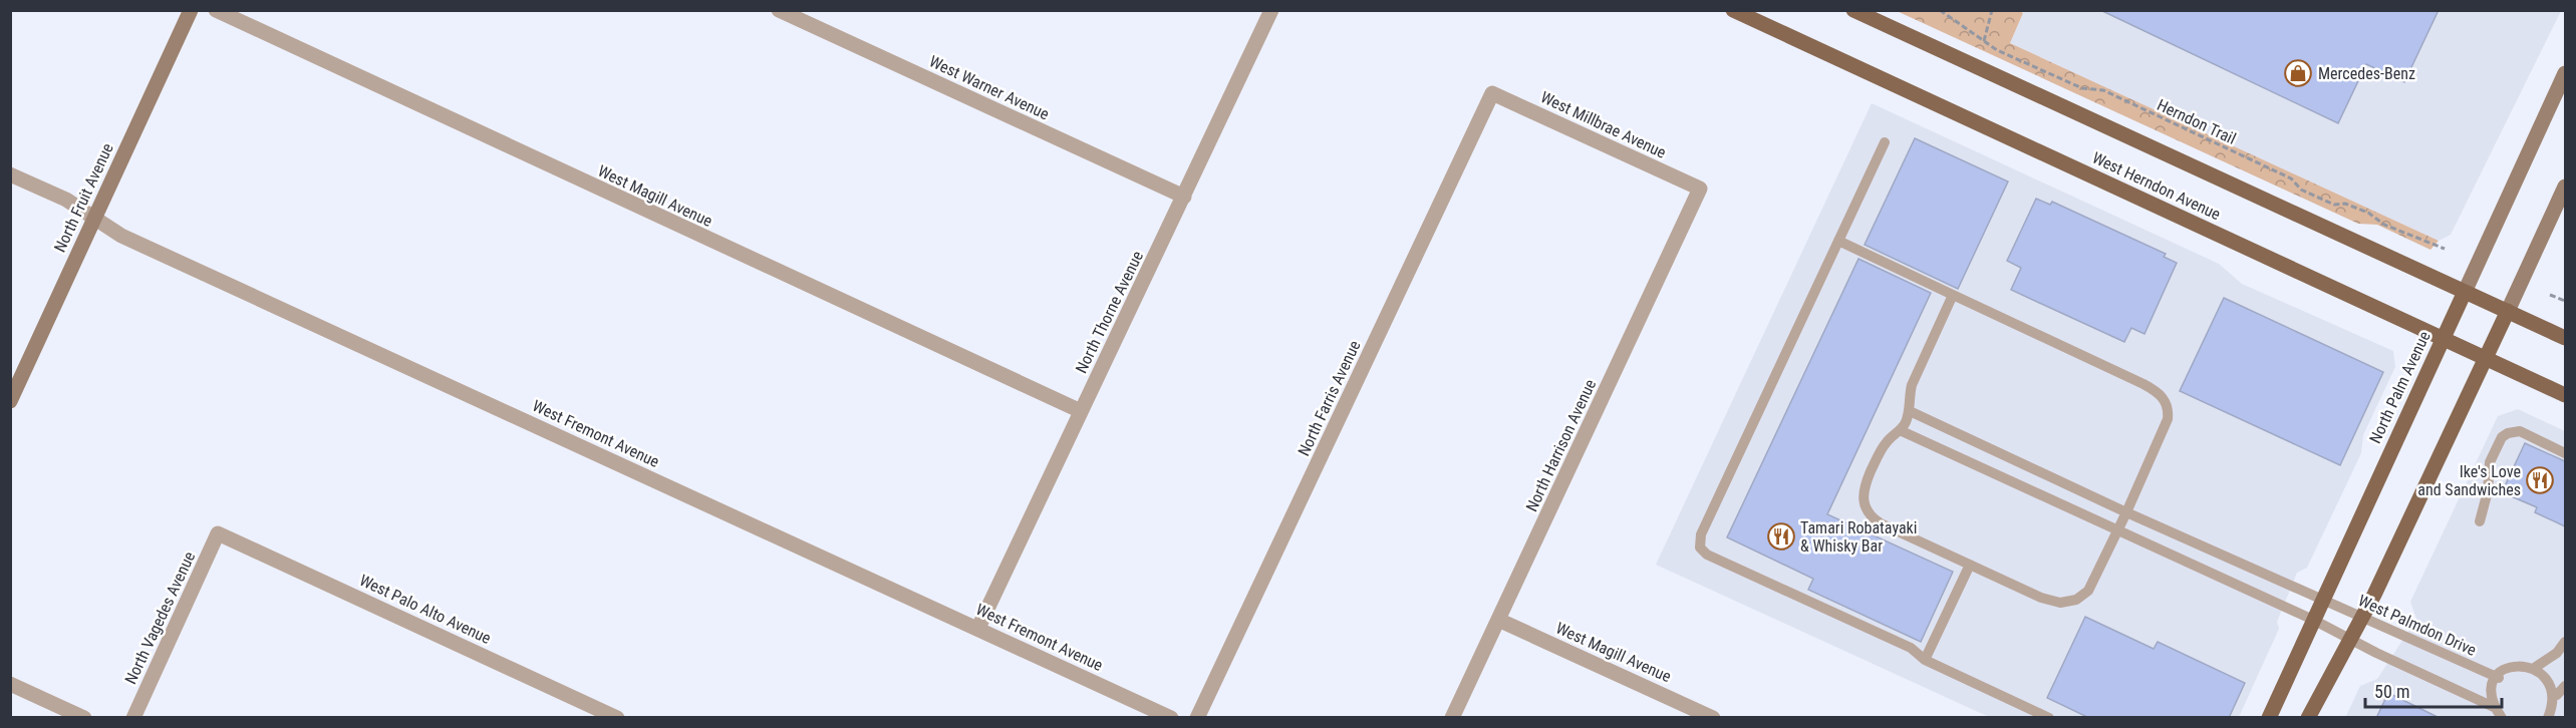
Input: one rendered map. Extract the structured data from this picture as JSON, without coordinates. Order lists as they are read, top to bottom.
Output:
{
  "streets": {
    "main road": ["West Herndon Avenue", "North Palm Avenue"],
    "street": [
      "West Warner Avenue",
      "West Millbrae Avenue",
      "West Magill Avenue",
      "North Fruit Avenue",
      "North Thorne Avenue",
      "North Farris Avenue",
      "West Fremont Avenue",
      "North Harrison Avenue",
      "West Palo Alto Avenue",
      "North Vagedes Avenue"
    ],
    "lane": ["West Palmdon Drive"],
    "path": ["Herndon Trail"]
  },
  "crossings": [
    ["West Warner Avenue", "North Thorne Avenue"],
    ["West Millbrae Avenue", "North Farris Avenue"],
    ["West Millbrae Avenue", "North Harrison Avenue"],
    ["West Herndon Avenue", "North Palm Avenue"],
    ["West Magill Avenue", "North Thorne Avenue"],
    ["West Magill Avenue", "North Harrison Avenue"],
    ["North Fruit Avenue", "West Fremont Avenue"],
    ["North Thorne Avenue", "West Fremont Avenue"],
    ["North Palm Avenue", "West Palmdon Drive"],
    ["West Palo Alto Avenue", "North Vagedes Avenue"]
  ],
  "places": {
    "shop": ["Mercedes-Benz"],
    "restaurant": ["Ike's Love and Sandwiches", "Tamari Robatayaki & Whisky Bar"]
  },
  "scale_bar": "50 m"
}
